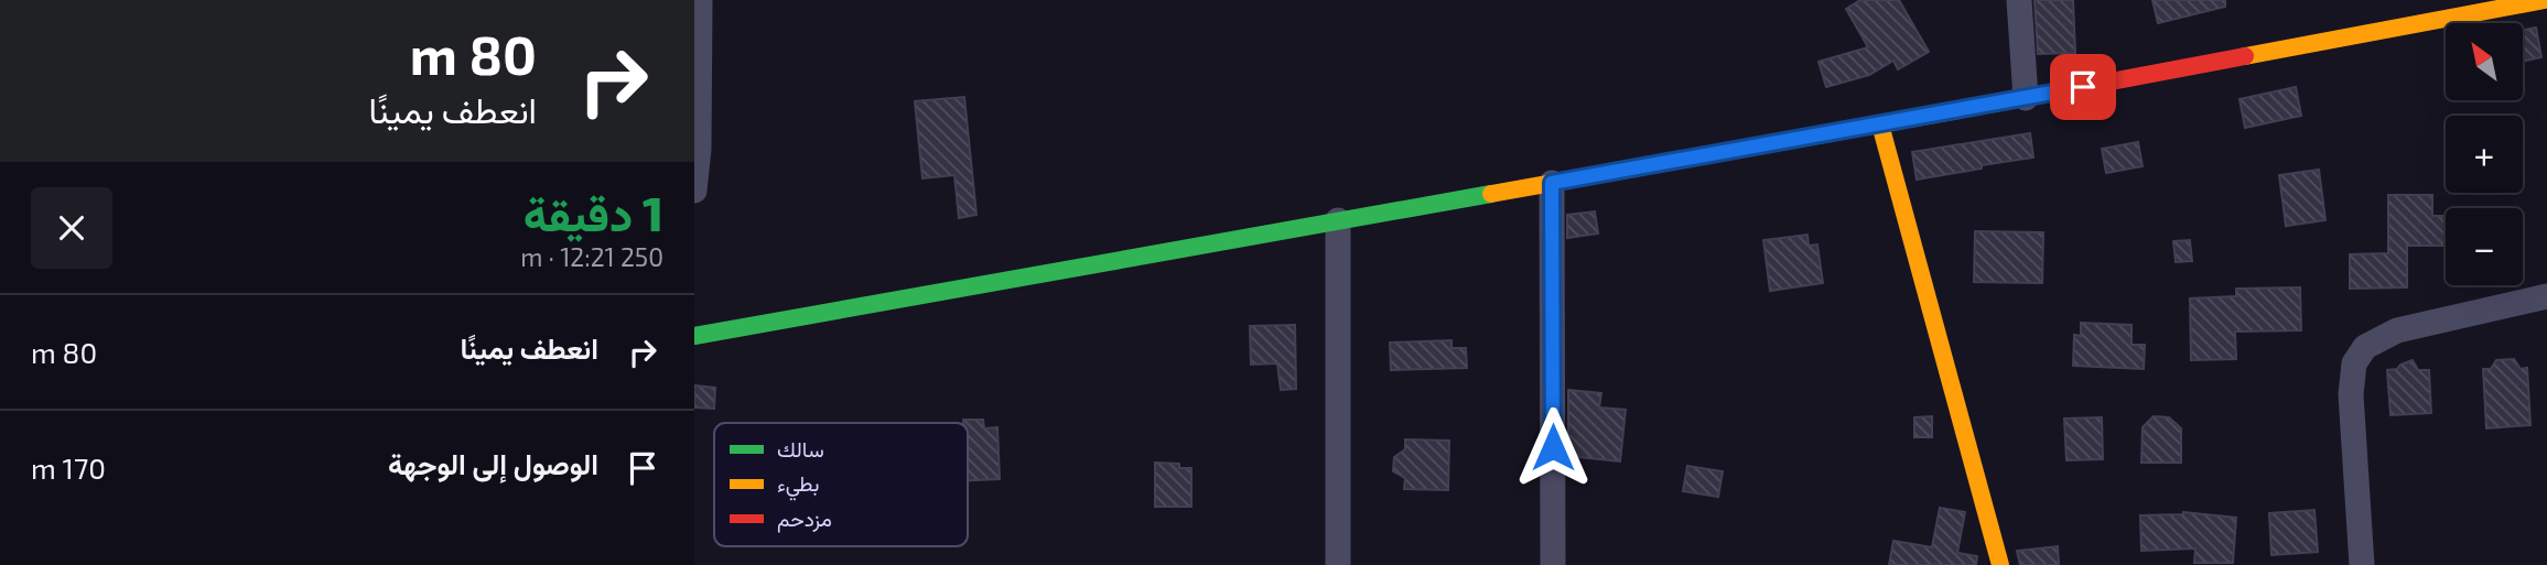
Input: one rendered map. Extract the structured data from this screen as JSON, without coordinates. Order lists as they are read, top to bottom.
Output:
{
  "legend": ["سالك", "بطيء", "مزدحم"],
  "north": "top left",
  "page": {
    "turn": ["80 m", "انعطف يمينًا"],
    "map_buttons": ["+", "−"],
    "heading": ["1 دقيقة", "250 m · 12:21"],
    "list": [
      {
        "name": "انعطف يمينًا",
        "value": "80 m"
      },
      {
        "name": "الوصول إلى الوجهة",
        "value": "170 m"
      }
    ]
  }
}
